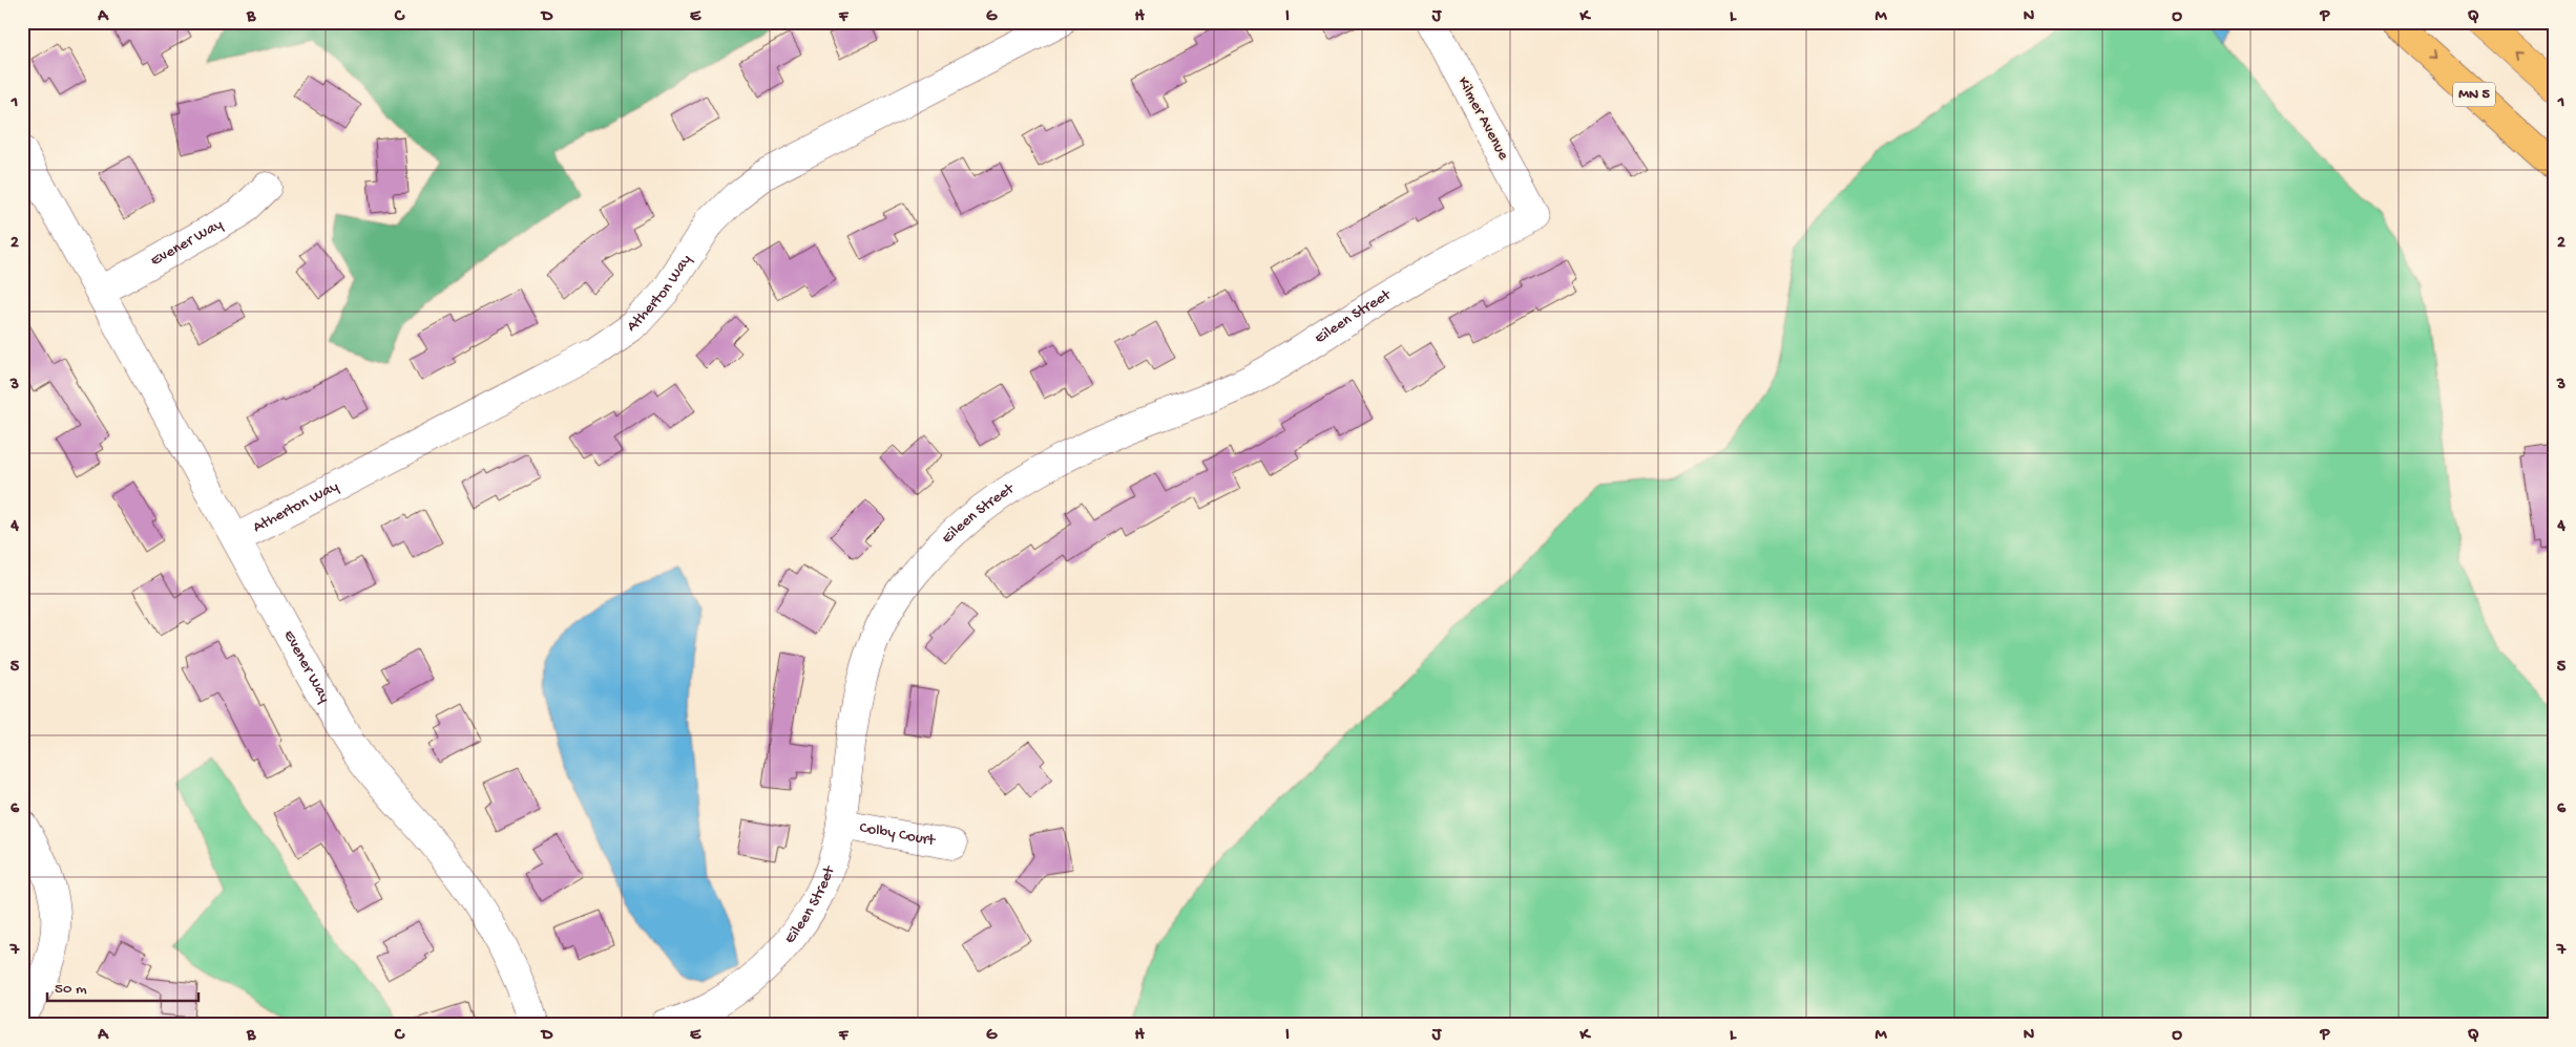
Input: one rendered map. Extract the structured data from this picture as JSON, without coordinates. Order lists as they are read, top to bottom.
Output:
{
  "streets": {
    "main road": ["MN 5"],
    "street": [
      "Kilmer Avenue",
      "Evener Way",
      "Atherton Way",
      "Eileen Street",
      "Colby Court"
    ]
  },
  "crossings": [
    ["Kilmer Avenue", "Eileen Street"],
    ["Evener Way", "Atherton Way"],
    ["Eileen Street", "Colby Court"]
  ],
  "scale_bar": "50 m",
  "grid": {
    "columns": [
      "A",
      "B",
      "C",
      "D",
      "E",
      "F",
      "G",
      "H",
      "I",
      "J",
      "K",
      "L",
      "M",
      "N",
      "O",
      "P",
      "Q"
    ],
    "rows": [
      "1",
      "2",
      "3",
      "4",
      "5",
      "6",
      "7"
    ]
  }
}
